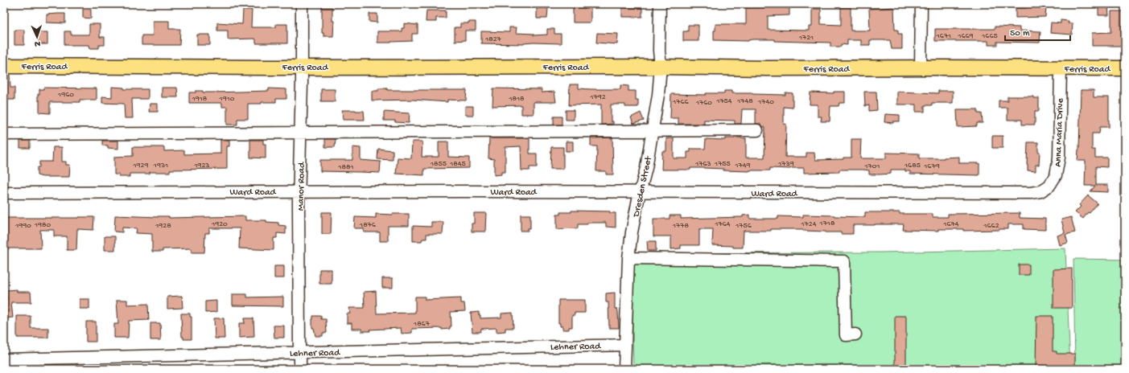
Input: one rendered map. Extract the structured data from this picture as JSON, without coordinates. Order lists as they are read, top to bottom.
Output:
{
  "streets": {
    "main road": ["Ferris Road"],
    "street": [
      "Anna Maria Drive",
      "Manor Road",
      "Dresden Street",
      "Ward Road",
      "Lehner Road"
    ]
  },
  "crossings": [
    ["Ferris Road", "Anna Maria Drive"],
    ["Ferris Road", "Manor Road"],
    ["Ferris Road", "Dresden Street"],
    ["Anna Maria Drive", "Ward Road"],
    ["Manor Road", "Ward Road"],
    ["Manor Road", "Lehner Road"],
    ["Dresden Street", "Ward Road"],
    ["Dresden Street", "Lehner Road"]
  ],
  "house_numbers": [
    "1671",
    "1669",
    "1665",
    "1721",
    "1827",
    "1960",
    "1792",
    "1918",
    "1910",
    "1818",
    "1754",
    "1748",
    "1766",
    "1740",
    "1760",
    "1855",
    "1845",
    "1763",
    "1755",
    "1739",
    "1929",
    "1931",
    "1923",
    "1749",
    "1685",
    "1701",
    "1679",
    "1881",
    "1718",
    "1920",
    "1764",
    "1724",
    "1674",
    "1980",
    "1876",
    "1990",
    "1928",
    "1778",
    "1756",
    "1662",
    "1867"
  ],
  "scale_bar": "50 m",
  "north": "bottom"
}
